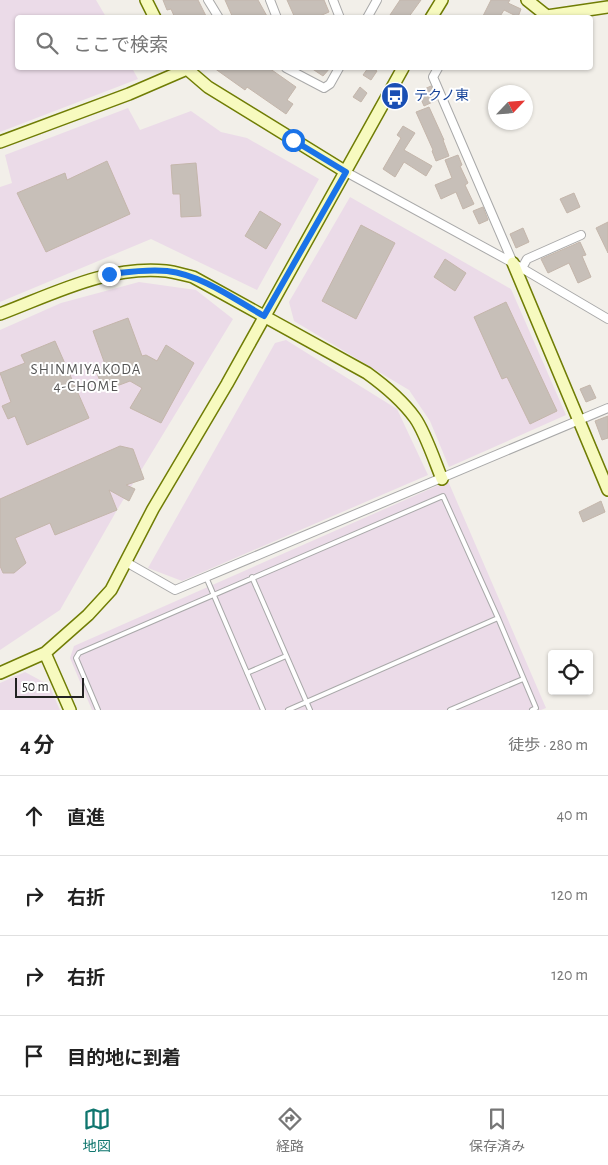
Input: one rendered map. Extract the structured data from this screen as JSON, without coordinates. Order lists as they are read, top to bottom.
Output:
{
  "districts": ["SHINMIYAKODA 4-CHOME"],
  "places": {
    "bus stop": ["テクノ東"]
  },
  "scale_bar": "50 m",
  "north": "top right",
  "page": {
    "search": "ここで検索",
    "scale": "50 m",
    "heading": ["4 分", "徒歩 · 280 m"],
    "list": [
      ["直進", "40 m"],
      ["右折", "120 m"],
      ["右折", "120 m"],
      "目的地に到着"
    ],
    "nav": ["地図", "経路", "保存済み"]
  }
}
